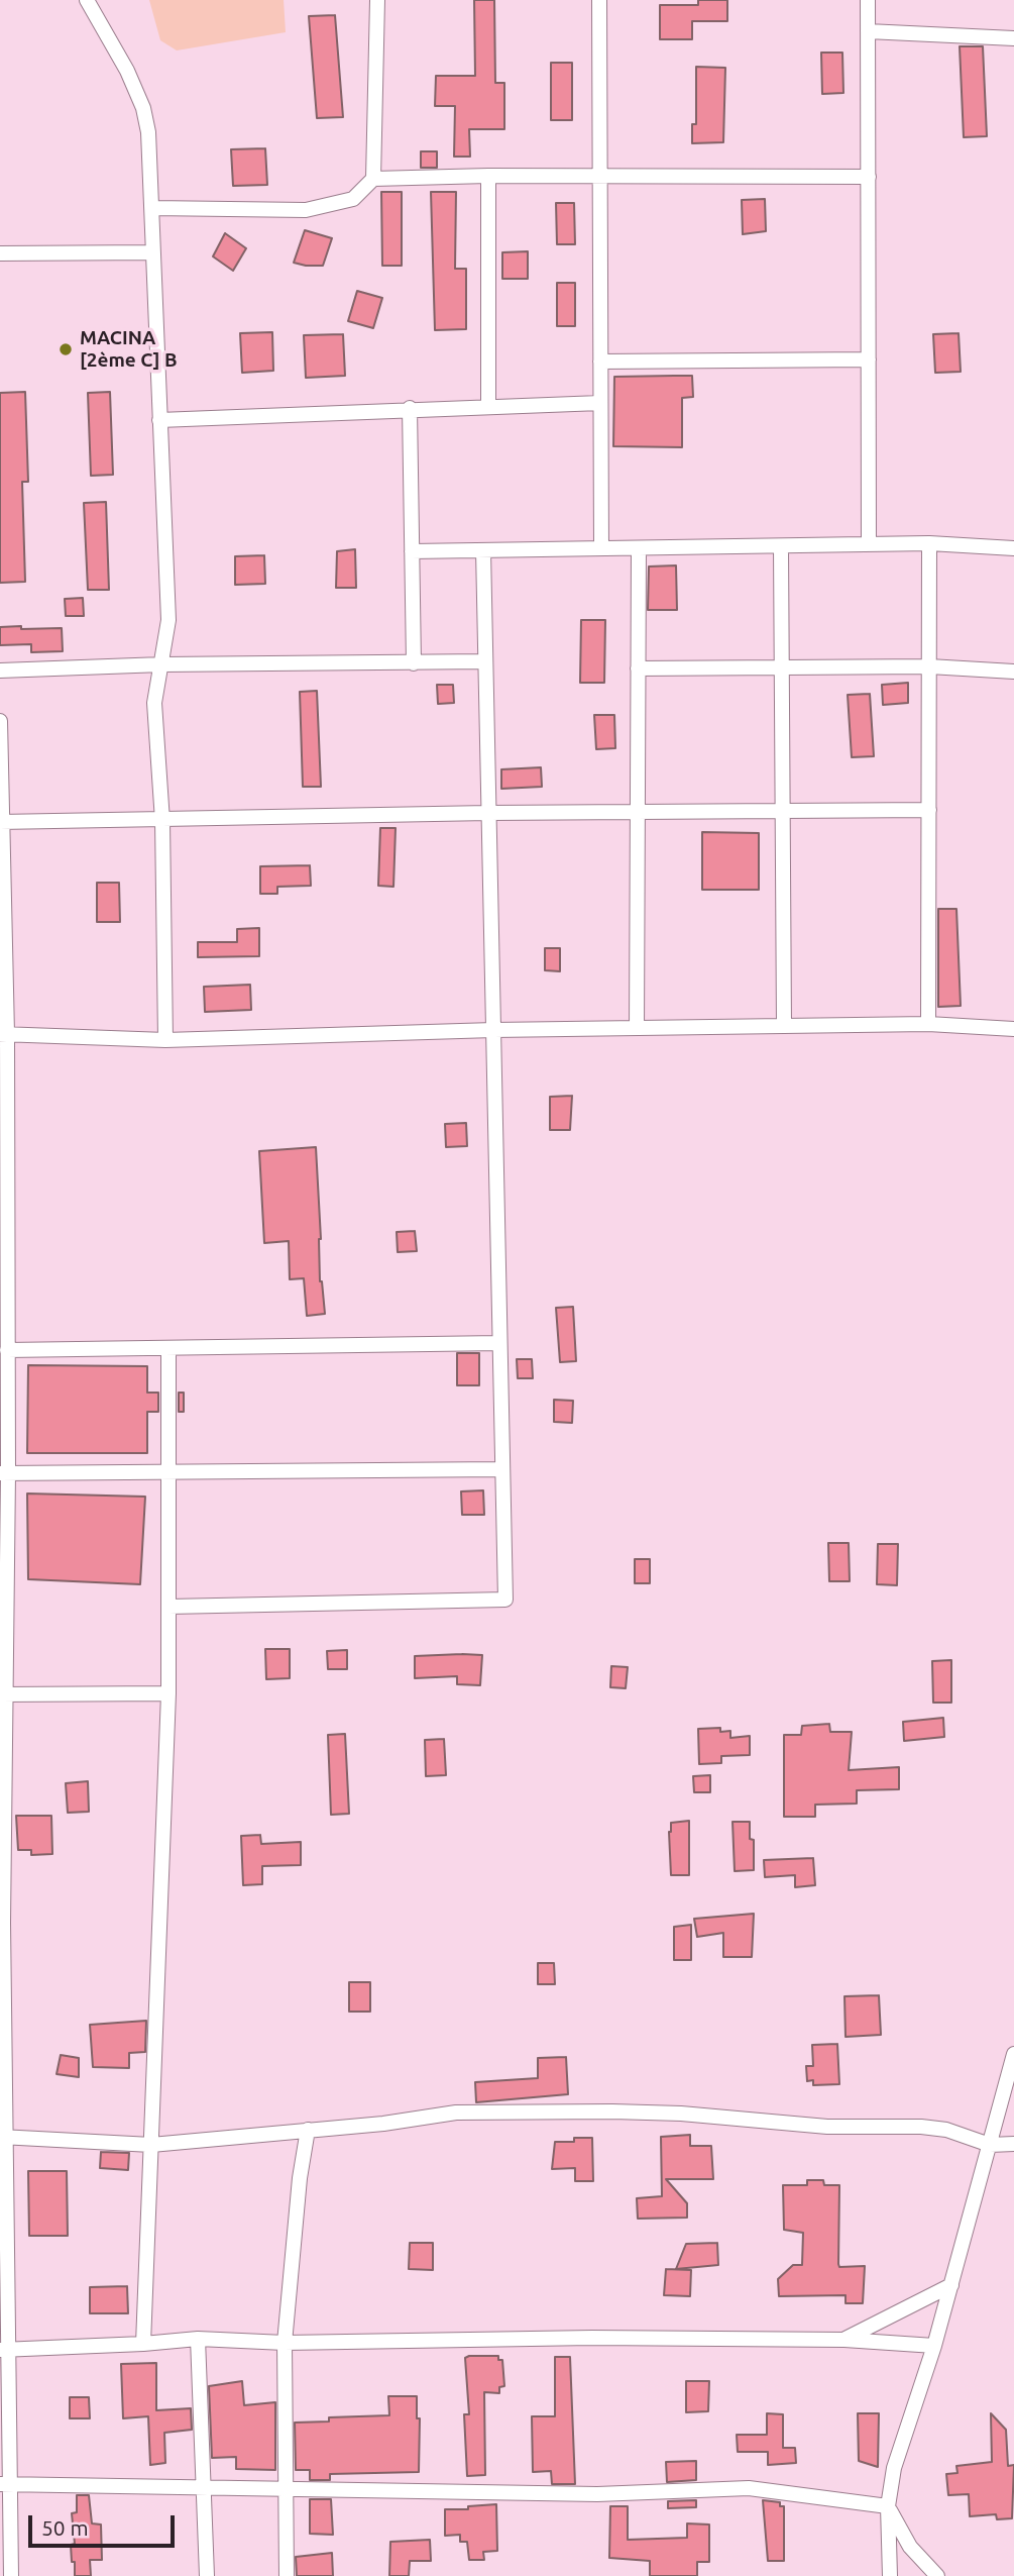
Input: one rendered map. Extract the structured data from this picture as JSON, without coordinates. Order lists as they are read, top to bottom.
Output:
{
  "places": ["MACINA [2ème C] B"],
  "scale_bar": "50 m"
}
